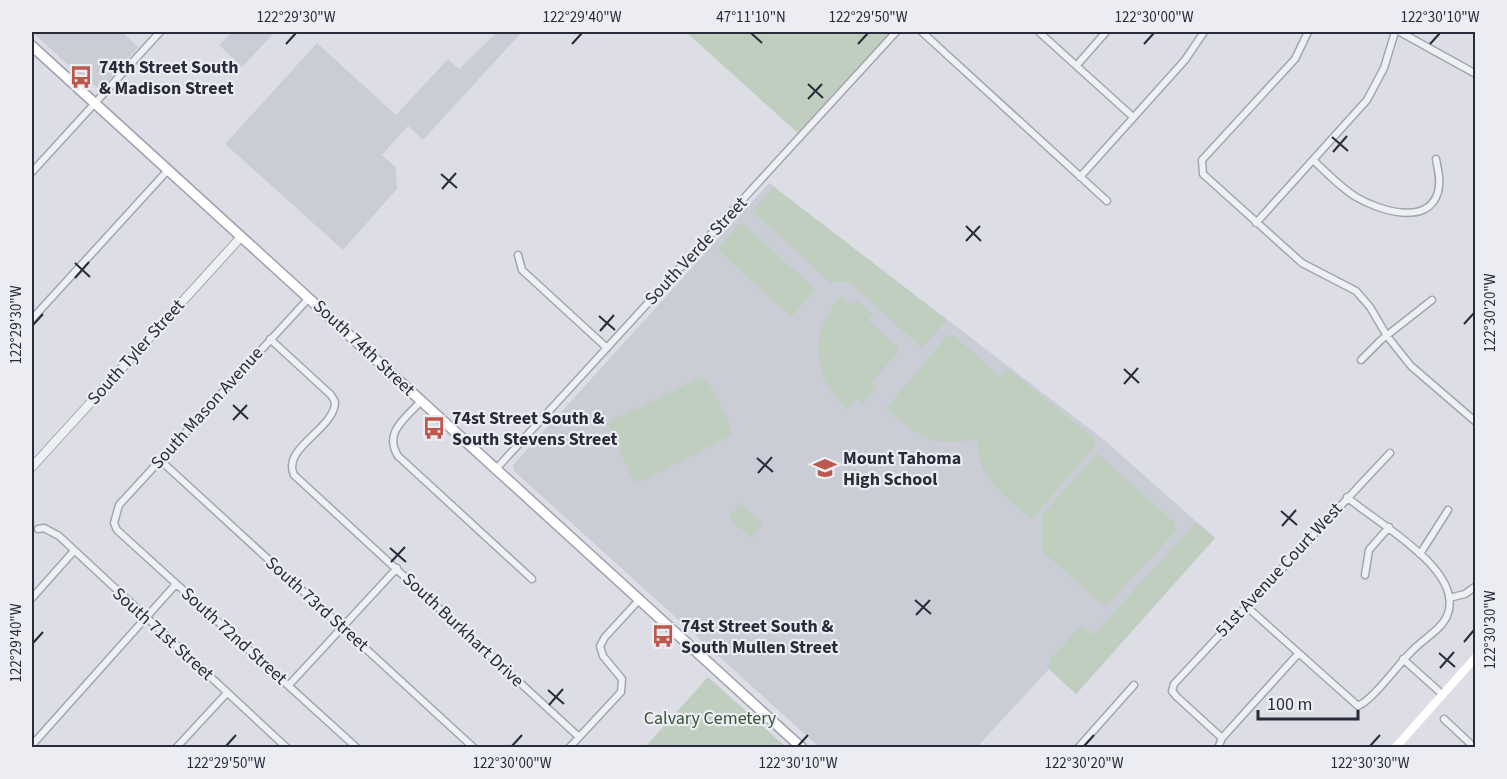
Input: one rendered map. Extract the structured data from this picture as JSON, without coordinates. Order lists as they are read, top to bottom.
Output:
{
  "streets": {
    "main road": ["South 74th Street"],
    "street": [
      "South Verde Street",
      "South Tyler Street",
      "South Mason Avenue",
      "51st Avenue Court West",
      "South 73rd Street",
      "South Burkhart Drive",
      "South 71st Street",
      "South 72nd Street"
    ]
  },
  "crossings": [
    ["South Verde Street", "South 74th Street"],
    ["South 74th Street", "South Tyler Street"],
    ["South 74th Street", "South Mason Avenue"],
    ["South Mason Avenue", "South 73rd Street"],
    ["South Mason Avenue", "South Burkhart Drive"],
    ["South Mason Avenue", "South 72nd Street"]
  ],
  "parks": ["Calvary Cemetery"],
  "places": {
    "bus stop": ["74th Street South & Madison Street", "74st Street South & South Stevens Street", "74st Street South & South Mullen Street"],
    "school or university": ["Mount Tahoma High School"]
  },
  "scale_bar": "100 m",
  "coordinates": [
    "122°29'30\"W",
    "122°29'40\"W",
    "47°11'10\"N",
    "122°29'50\"W",
    "122°30'00\"W",
    "122°30'10\"W",
    "122°30'20\"W",
    "122°30'30\"W"
  ]
}
